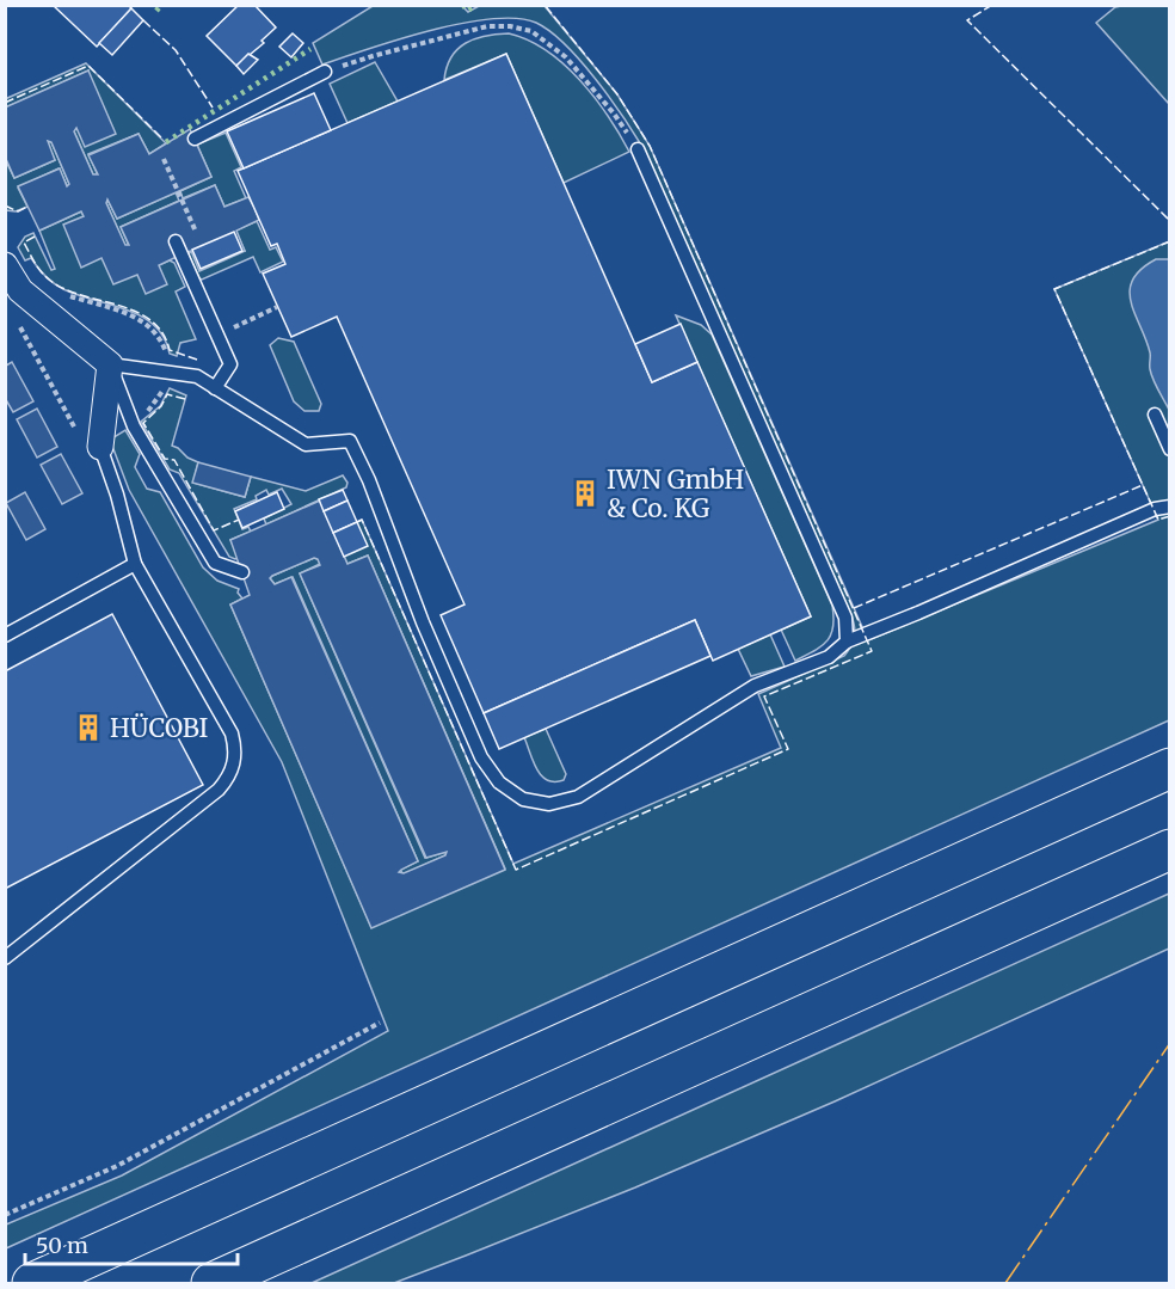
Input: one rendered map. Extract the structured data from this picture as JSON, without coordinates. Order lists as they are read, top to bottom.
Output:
{
  "places": {
    "building": ["IWN GmbH & Co. KG", "HÜCOBI"]
  },
  "scale_bar": "50 m"
}
